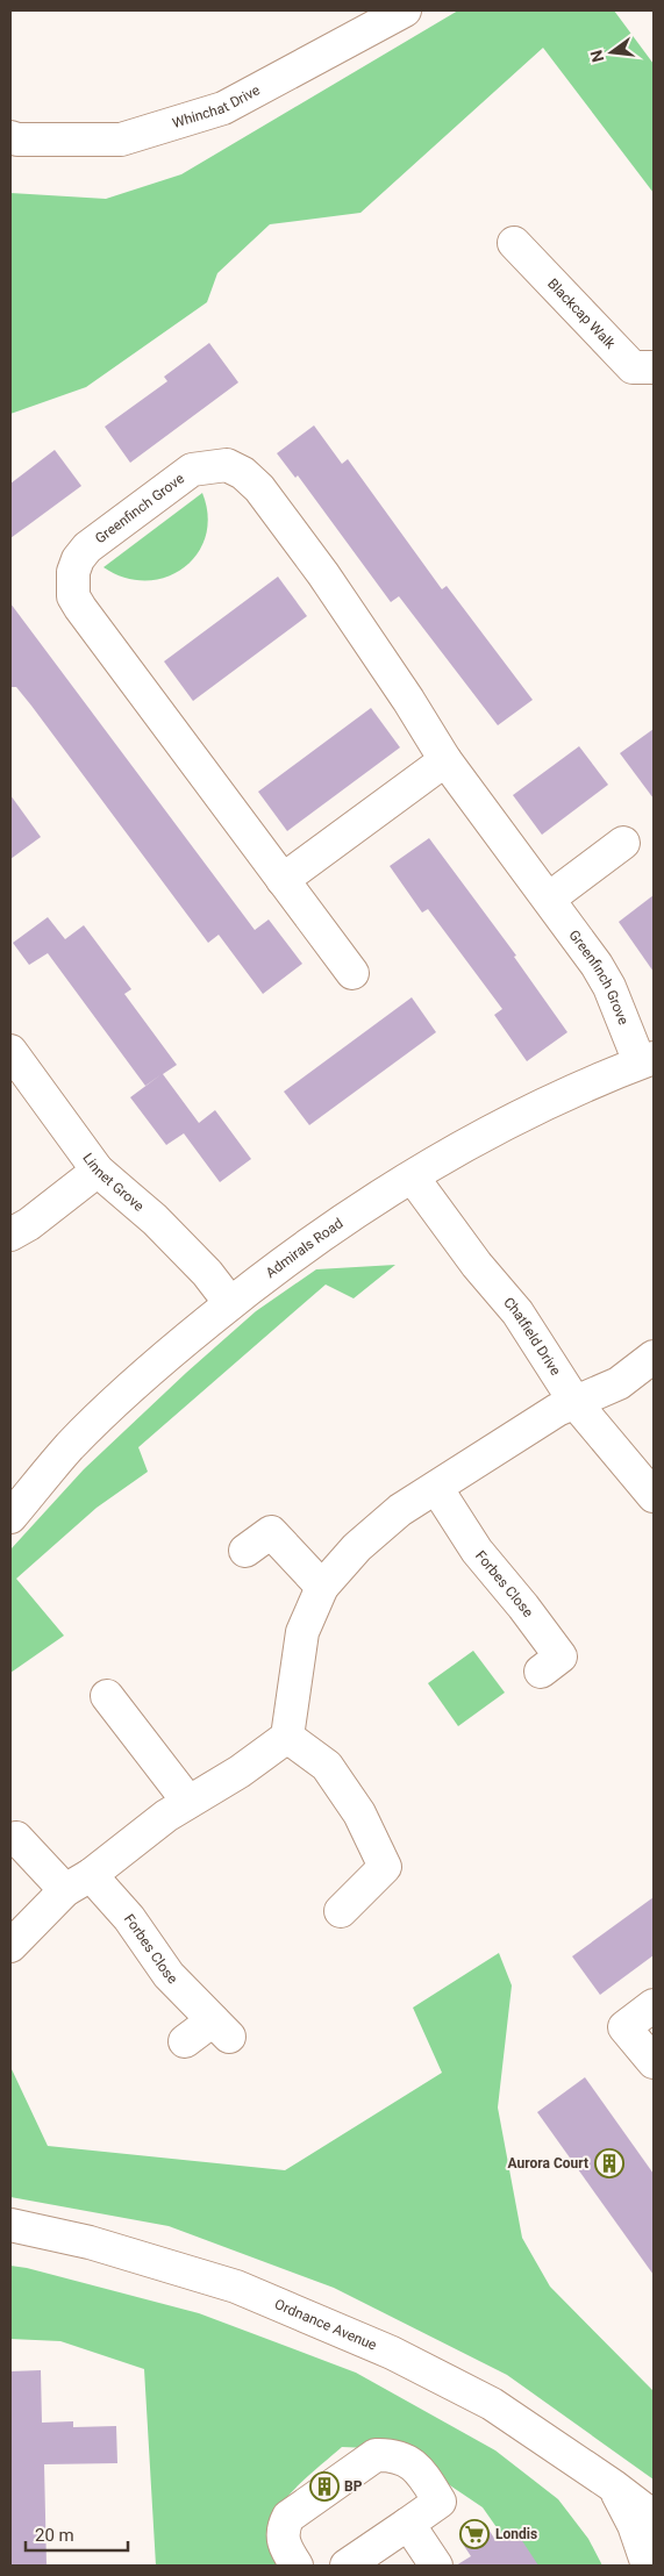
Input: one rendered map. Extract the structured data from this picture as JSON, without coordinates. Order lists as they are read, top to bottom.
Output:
{
  "streets": {
    "street": [
      "Whinchat Drive",
      "Blackcap Walk",
      "Greenfinch Grove",
      "Linnet Grove",
      "Admirals Road",
      "Chatfield Drive",
      "Forbes Close",
      "Ordnance Avenue"
    ]
  },
  "crossings": [
    ["Greenfinch Grove", "Admirals Road"],
    ["Linnet Grove", "Admirals Road"],
    ["Admirals Road", "Chatfield Drive"]
  ],
  "places": {
    "building": ["Aurora Court", "BP"],
    "supermarket": ["Londis"]
  },
  "scale_bar": "20 m",
  "north": "left"
}
